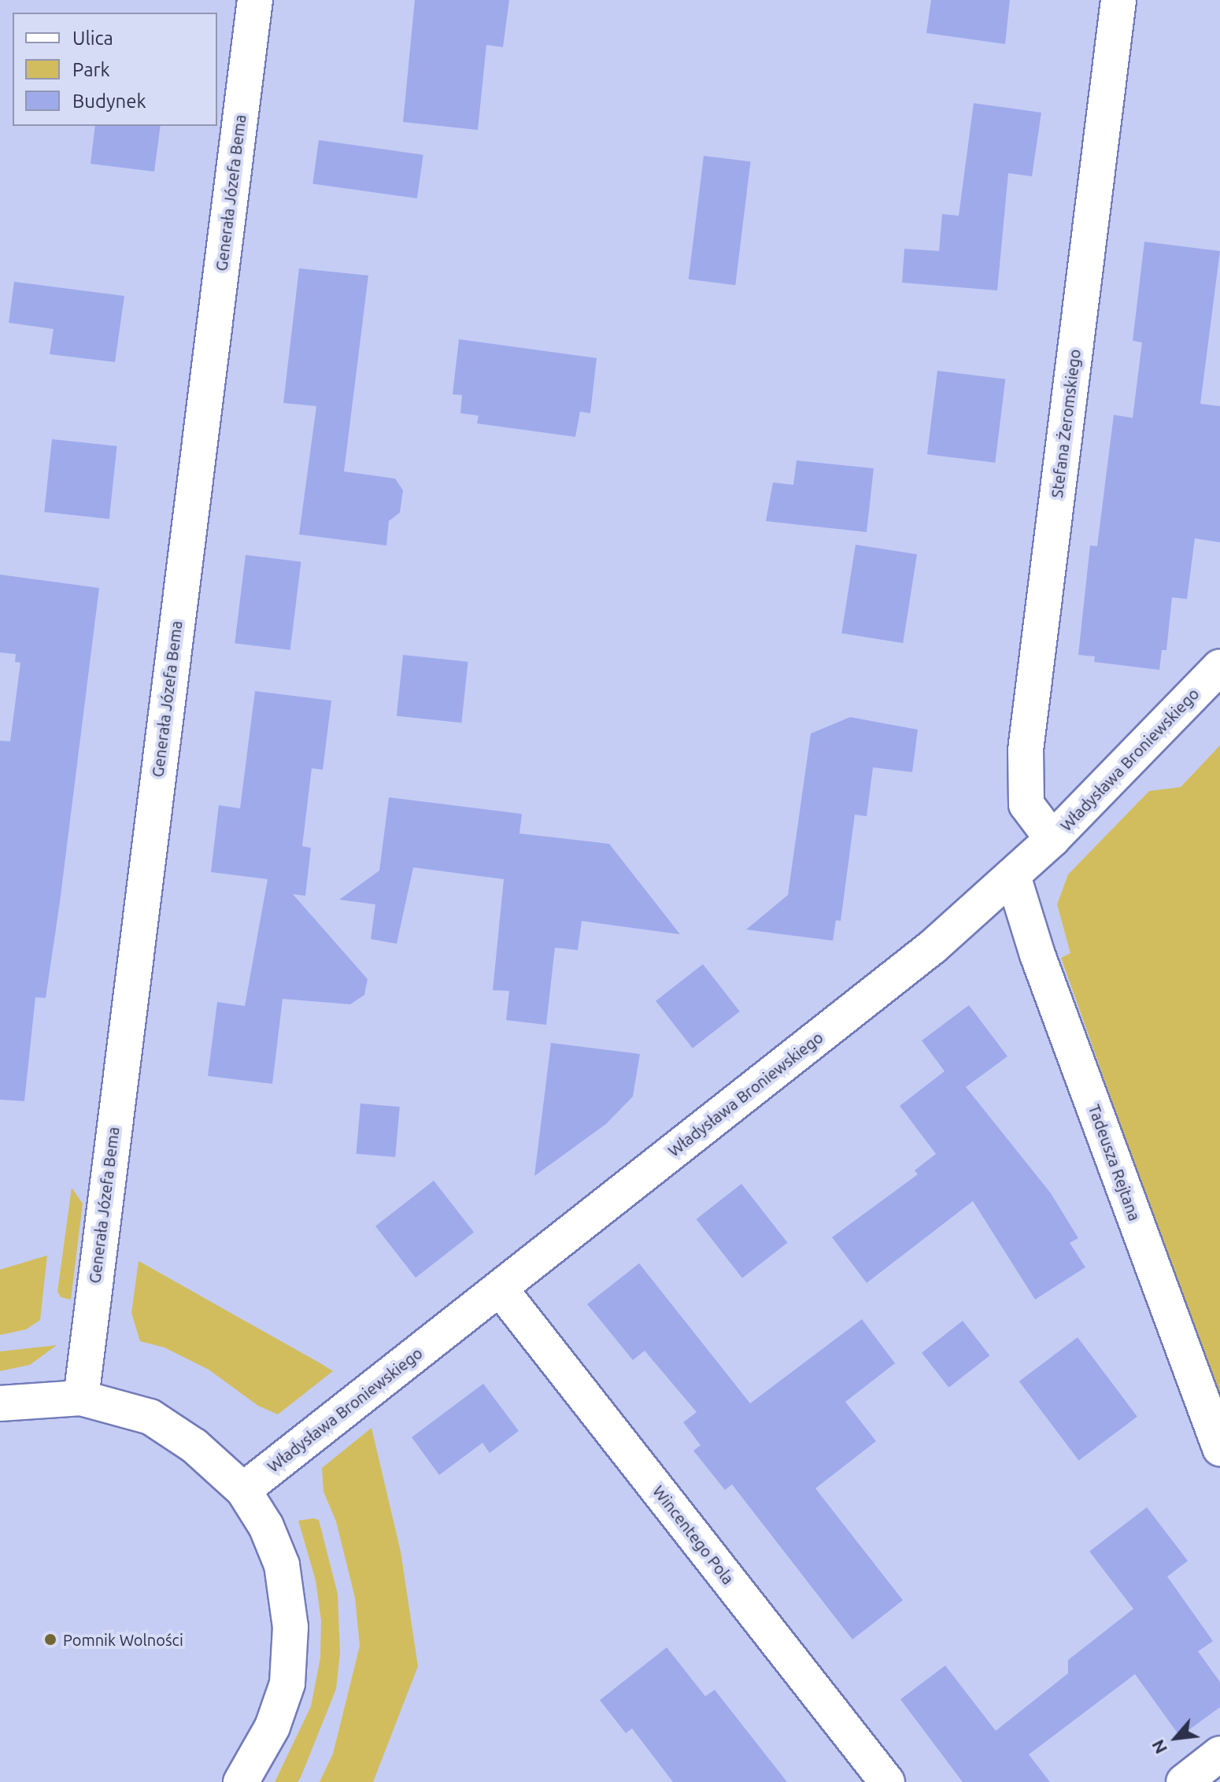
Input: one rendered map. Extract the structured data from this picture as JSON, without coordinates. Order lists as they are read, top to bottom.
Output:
{
  "streets": {
    "street": [
      "Generała Józefa Bema",
      "Stefana Żeromskiego",
      "Władysława Broniewskiego",
      "Tadeusza Rejtana",
      "Wincentego Pola"
    ]
  },
  "crossings": [
    ["Stefana Żeromskiego", "Władysława Broniewskiego"],
    ["Władysława Broniewskiego", "Tadeusza Rejtana"],
    ["Władysława Broniewskiego", "Wincentego Pola"]
  ],
  "places": ["Pomnik Wolności"],
  "legend": ["Ulica", "Park", "Budynek"],
  "north": "bottom left"
}
